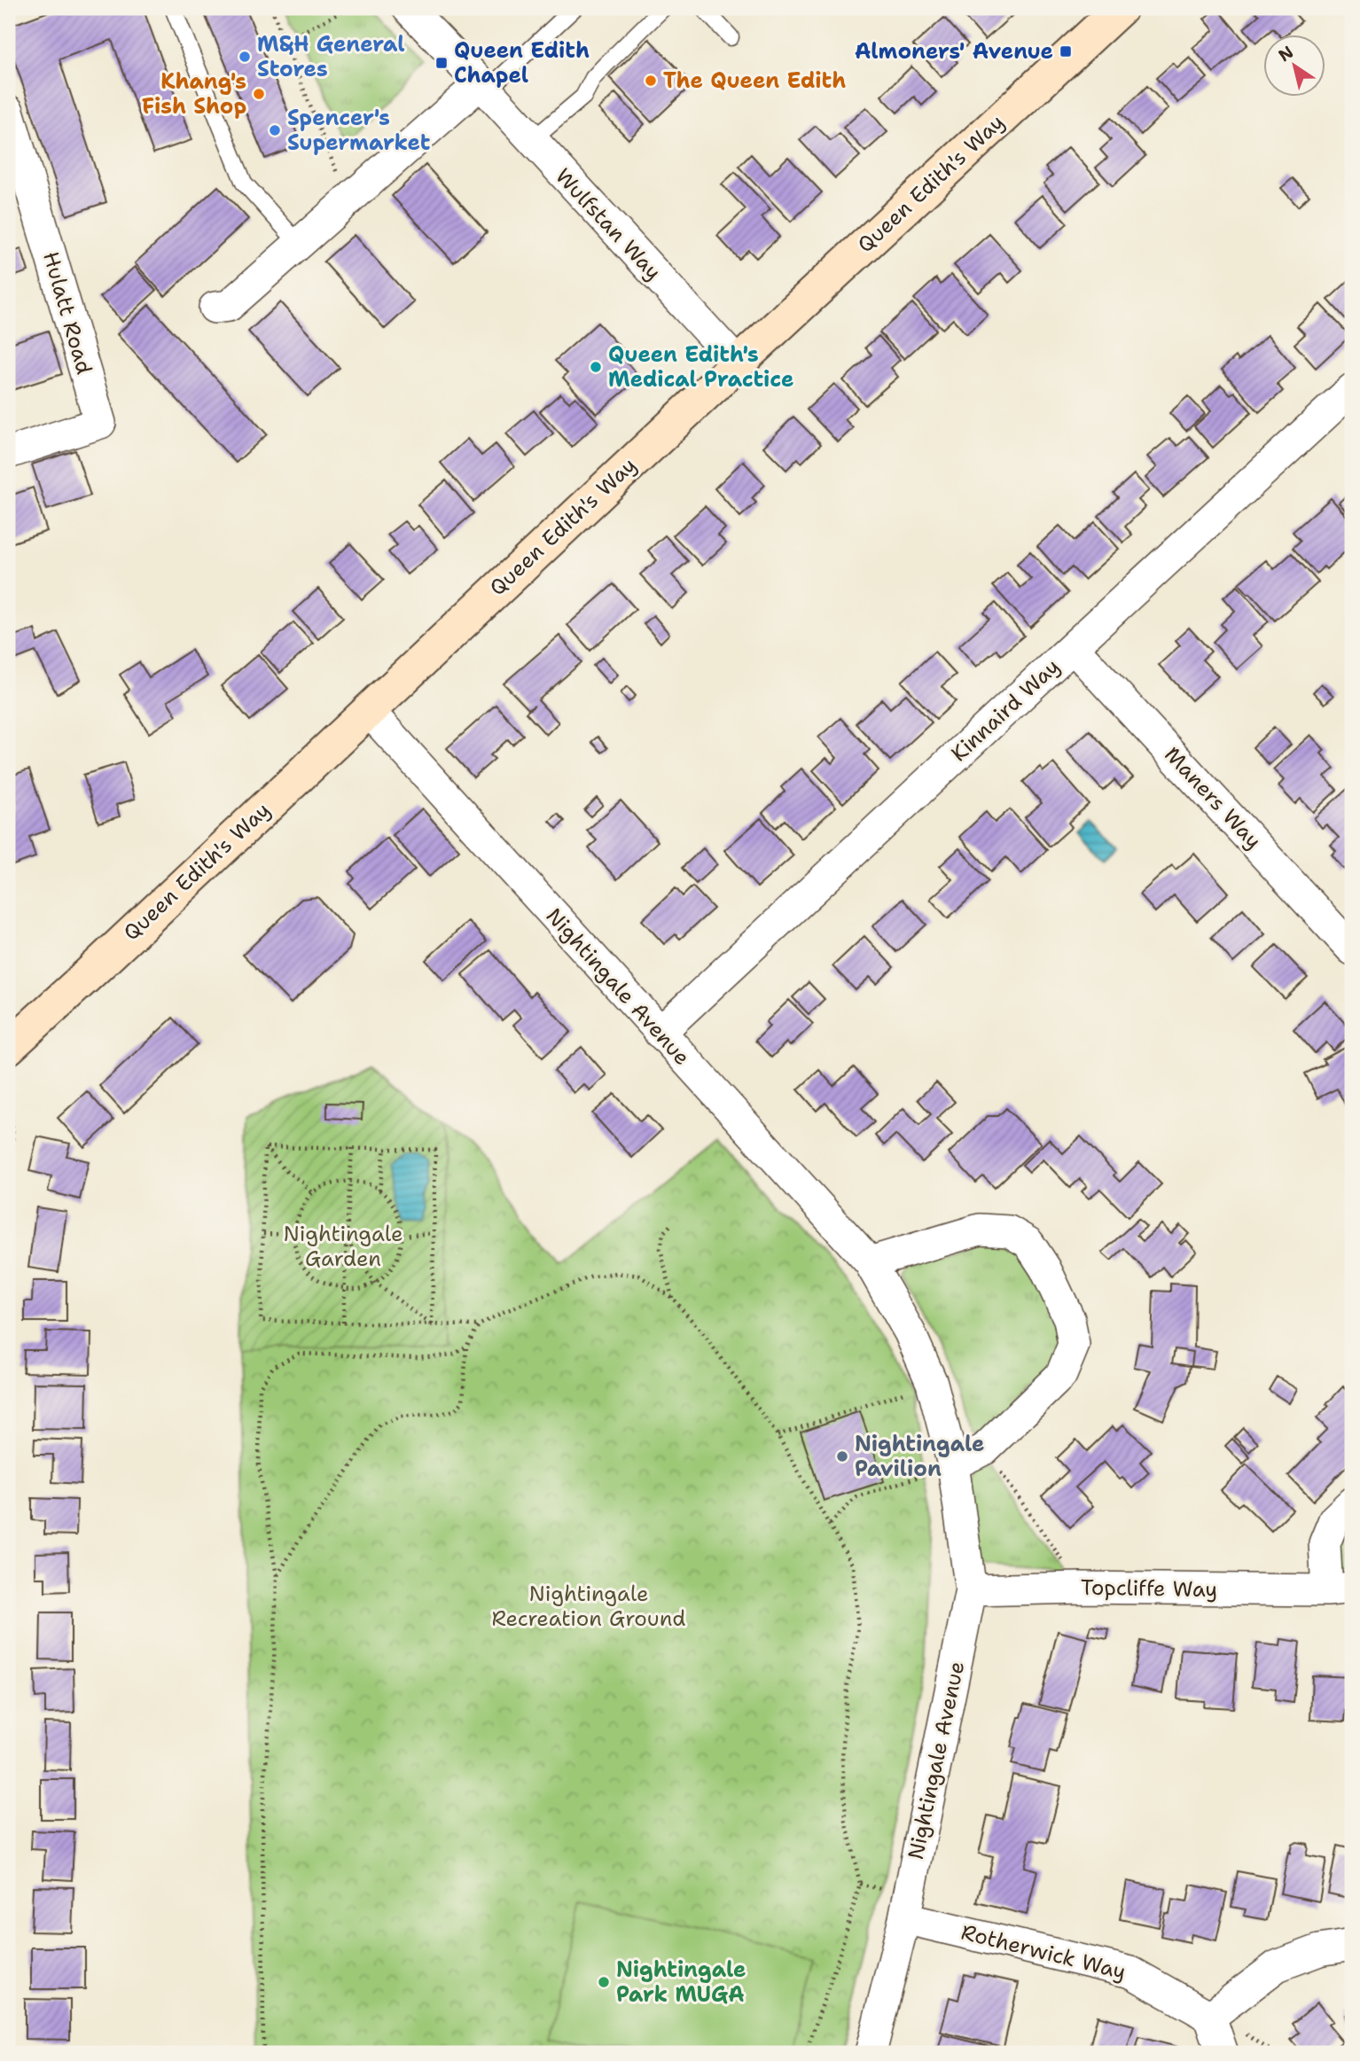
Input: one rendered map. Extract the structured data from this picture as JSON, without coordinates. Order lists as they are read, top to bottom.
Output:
{
  "streets": {
    "street": [
      "Queen Edith's Way",
      "Wulfstan Way",
      "Hulatt Road",
      "Kinnaird Way",
      "Maners Way",
      "Nightingale Avenue",
      "Topcliffe Way",
      "Rotherwick Way"
    ]
  },
  "crossings": [
    ["Queen Edith's Way", "Wulfstan Way"],
    ["Queen Edith's Way", "Nightingale Avenue"],
    ["Kinnaird Way", "Maners Way"],
    ["Kinnaird Way", "Nightingale Avenue"],
    ["Nightingale Avenue", "Topcliffe Way"],
    ["Nightingale Avenue", "Rotherwick Way"]
  ],
  "parks": ["Nightingale Garden", "Nightingale Recreation Ground"],
  "places": {
    "transit": ["Almoners' Avenue", "Queen Edith Chapel"],
    "other": [
      "M&H General Stores",
      "The Queen Edith",
      "Khang's Fish Shop",
      "Spencer's Supermarket",
      "Queen Edith's Medical Practice",
      "Nightingale Pavilion",
      "Nightingale Park MUGA"
    ]
  },
  "north": "top left"
}
